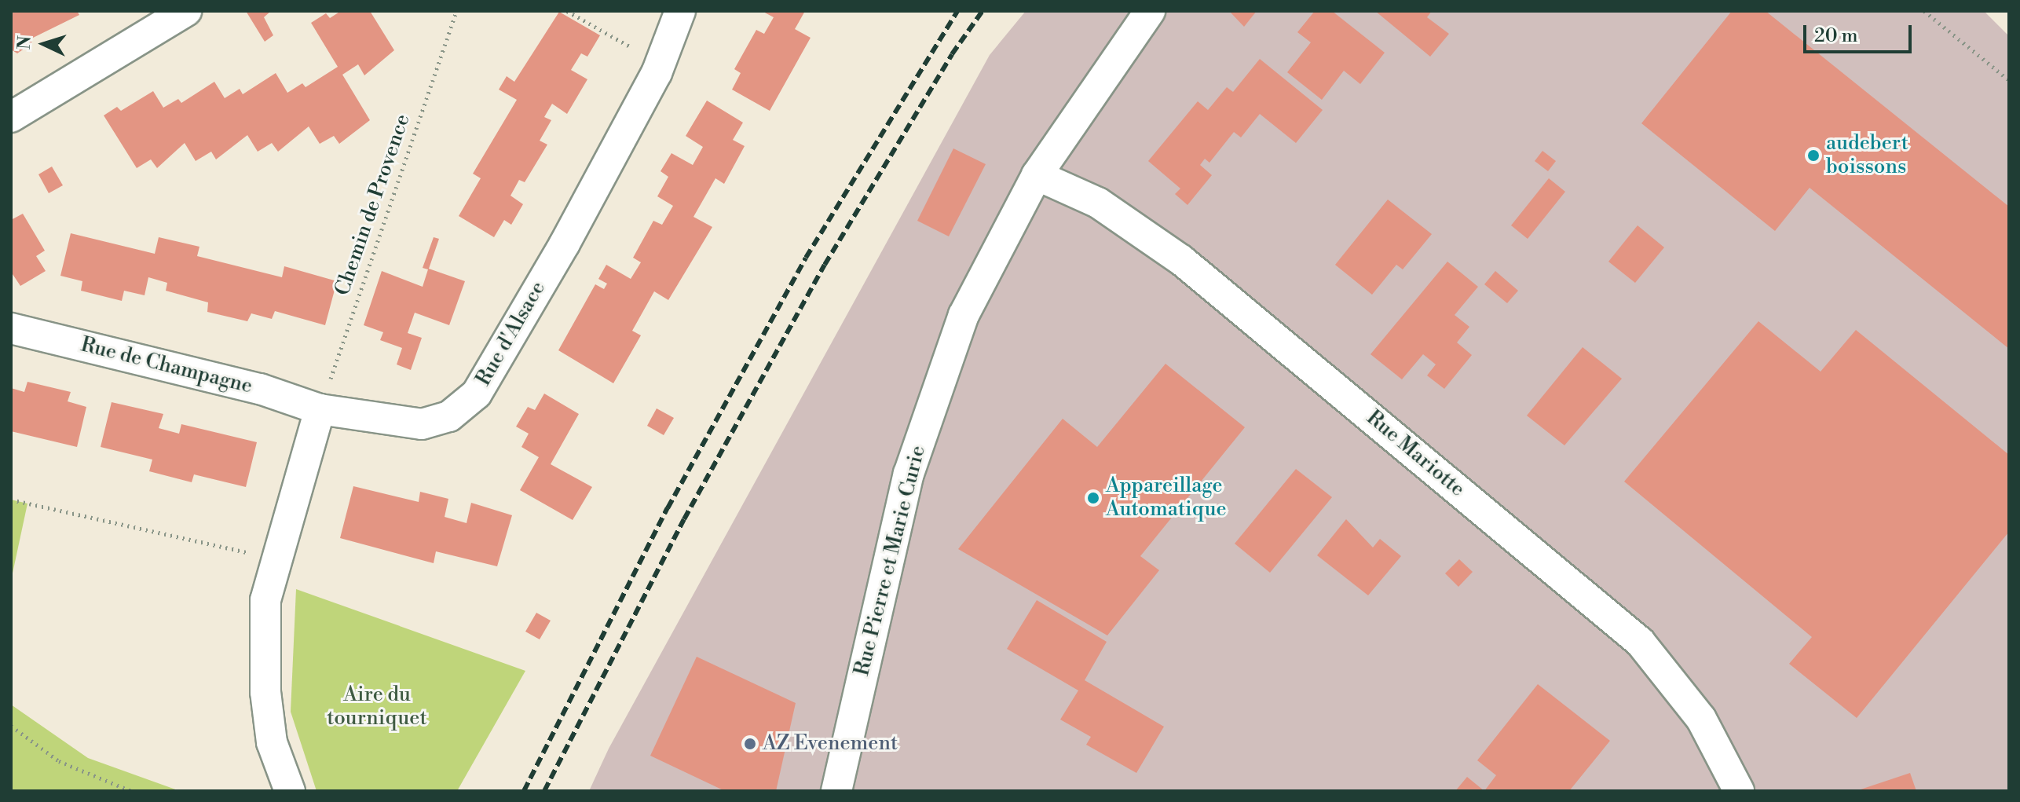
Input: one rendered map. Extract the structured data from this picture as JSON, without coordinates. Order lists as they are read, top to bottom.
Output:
{
  "streets": {
    "street": [
      "Rue d'Alsace",
      "Rue de Champagne",
      "Rue Mariotte",
      "Rue Pierre et Marie Curie"
    ],
    "path": ["Chemin de Provence"]
  },
  "crossings": [
    ["Chemin de Provence", "Rue d'Alsace"],
    ["Chemin de Provence", "Rue de Champagne"],
    ["Rue d'Alsace", "Rue de Champagne"],
    ["Rue Mariotte", "Rue Pierre et Marie Curie"]
  ],
  "parks": ["Aire du tourniquet"],
  "places": ["audebert boissons", "Appareillage Automatique", "AZ Evenement"],
  "scale_bar": "20 m",
  "north": "left"
}
